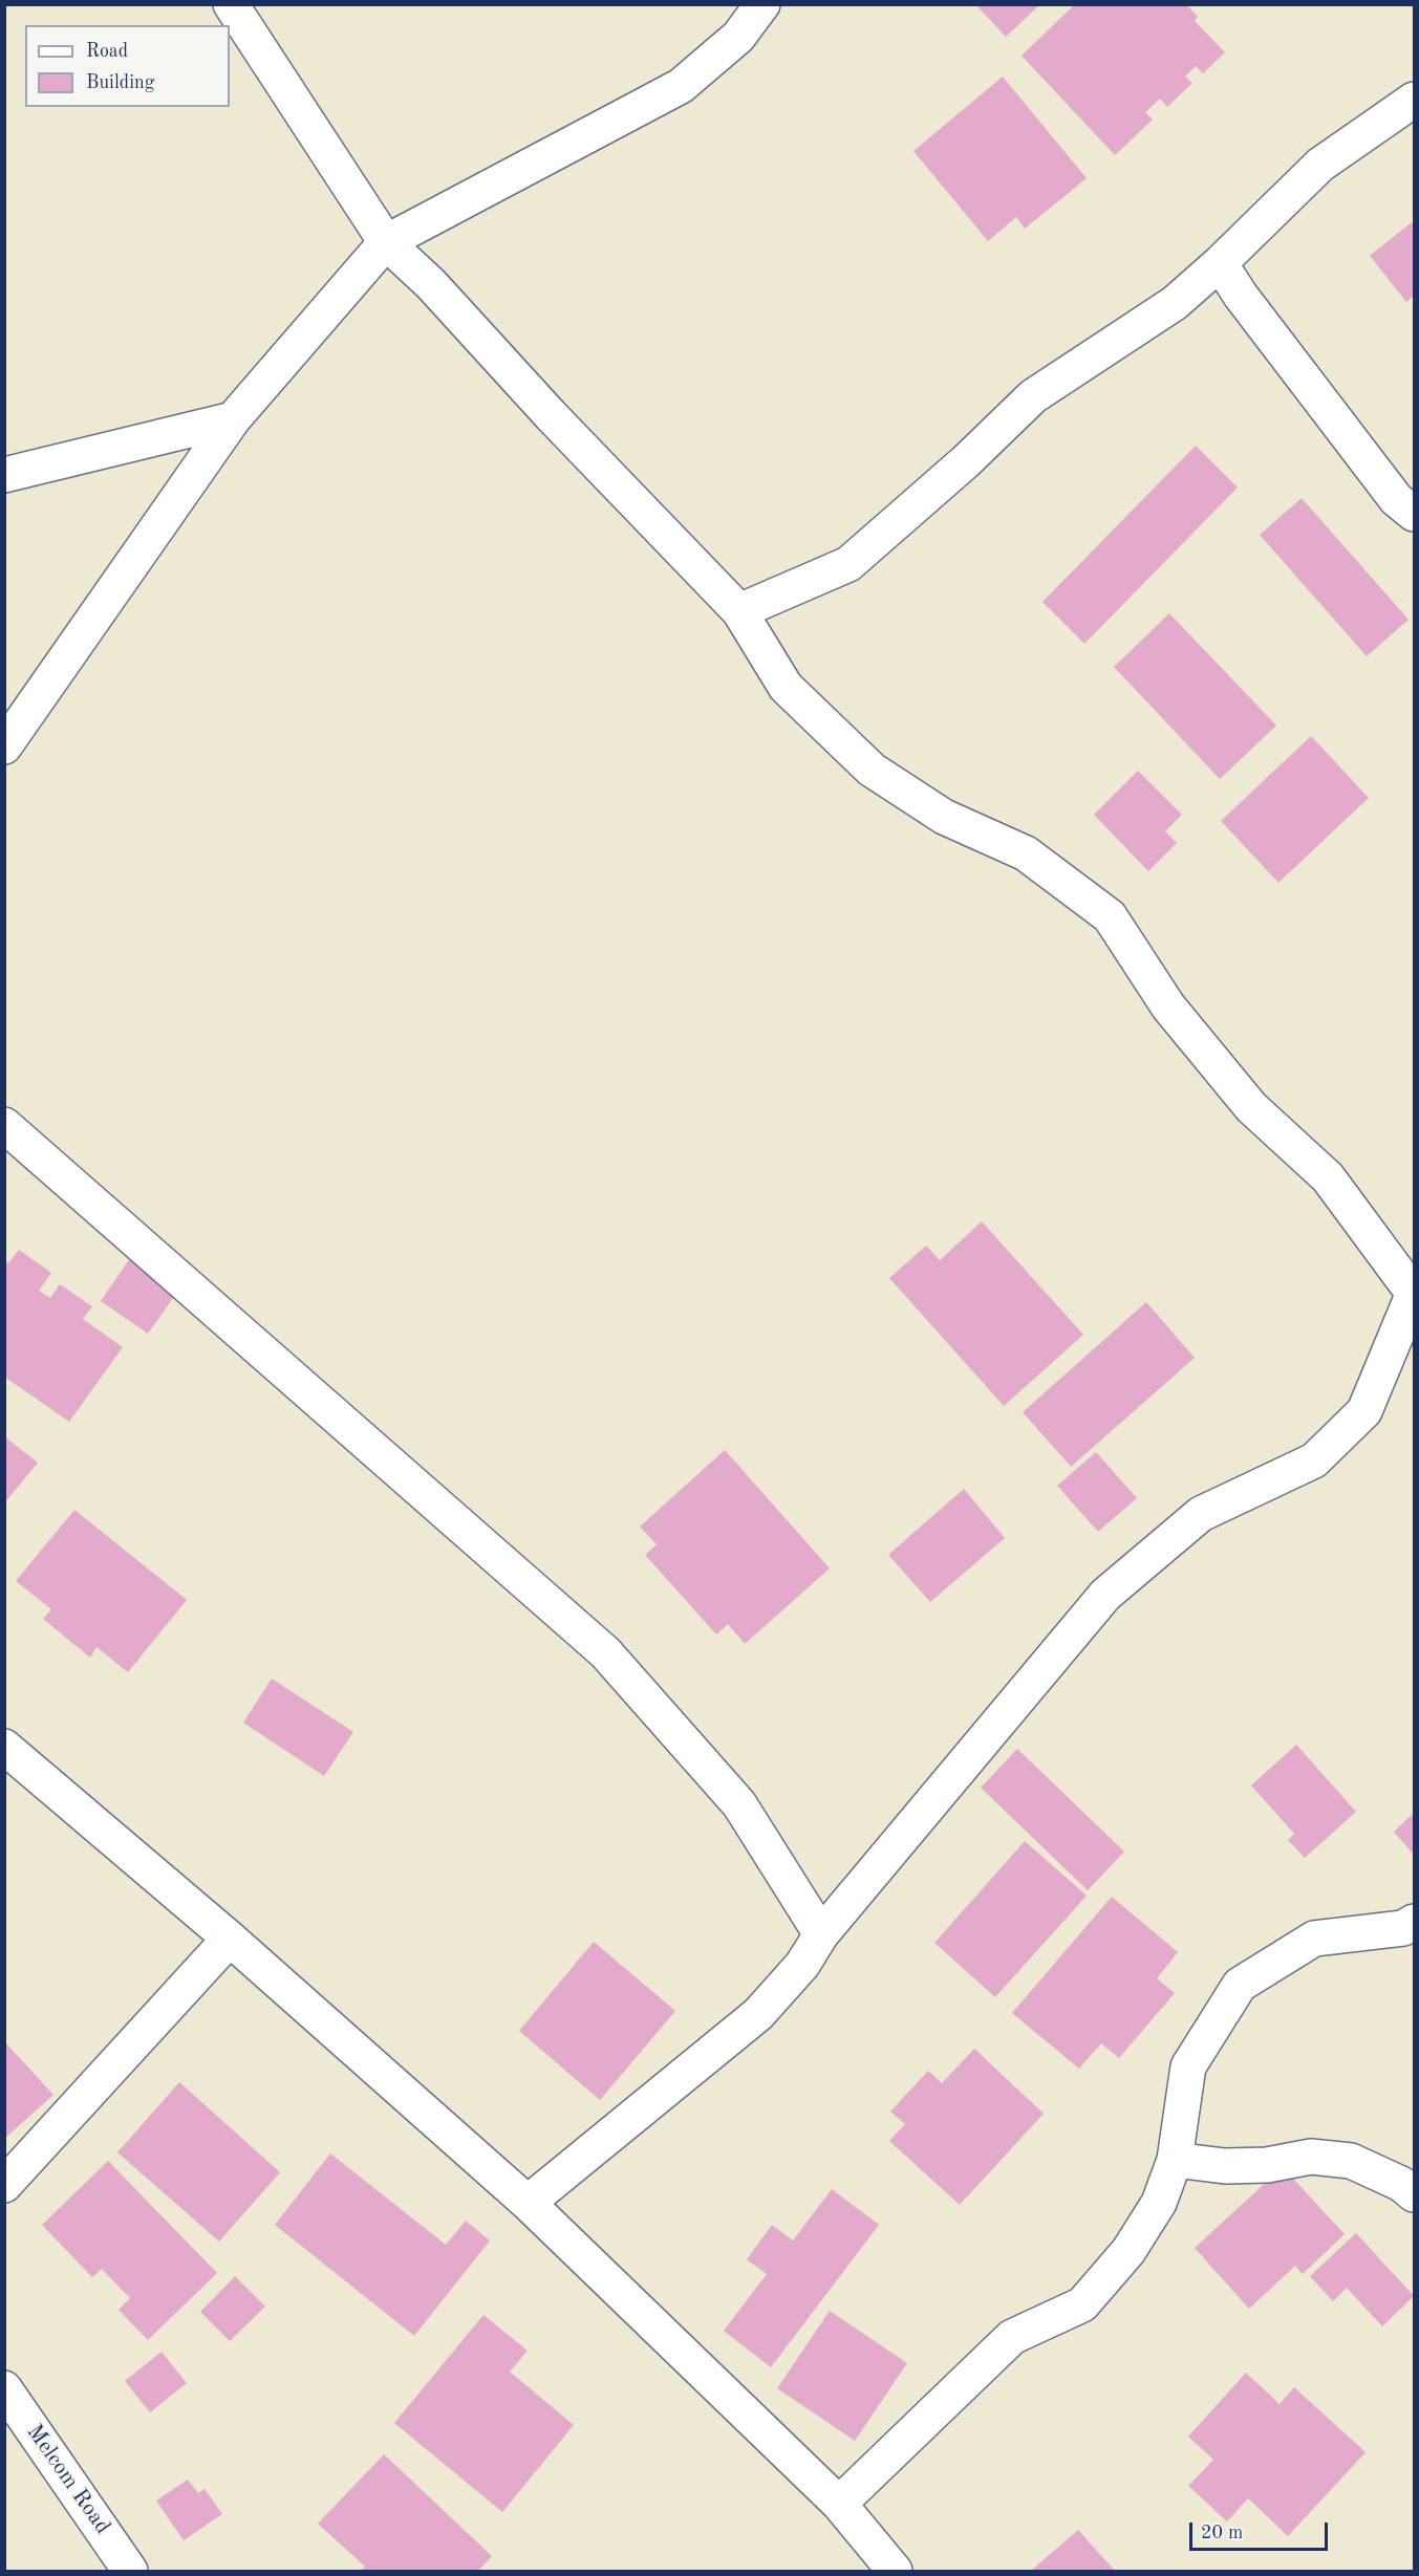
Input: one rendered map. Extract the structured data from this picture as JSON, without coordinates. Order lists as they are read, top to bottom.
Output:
{
  "streets": {
    "street": ["Melcom Road"]
  },
  "legend": ["Road", "Building"],
  "scale_bar": "20 m"
}
